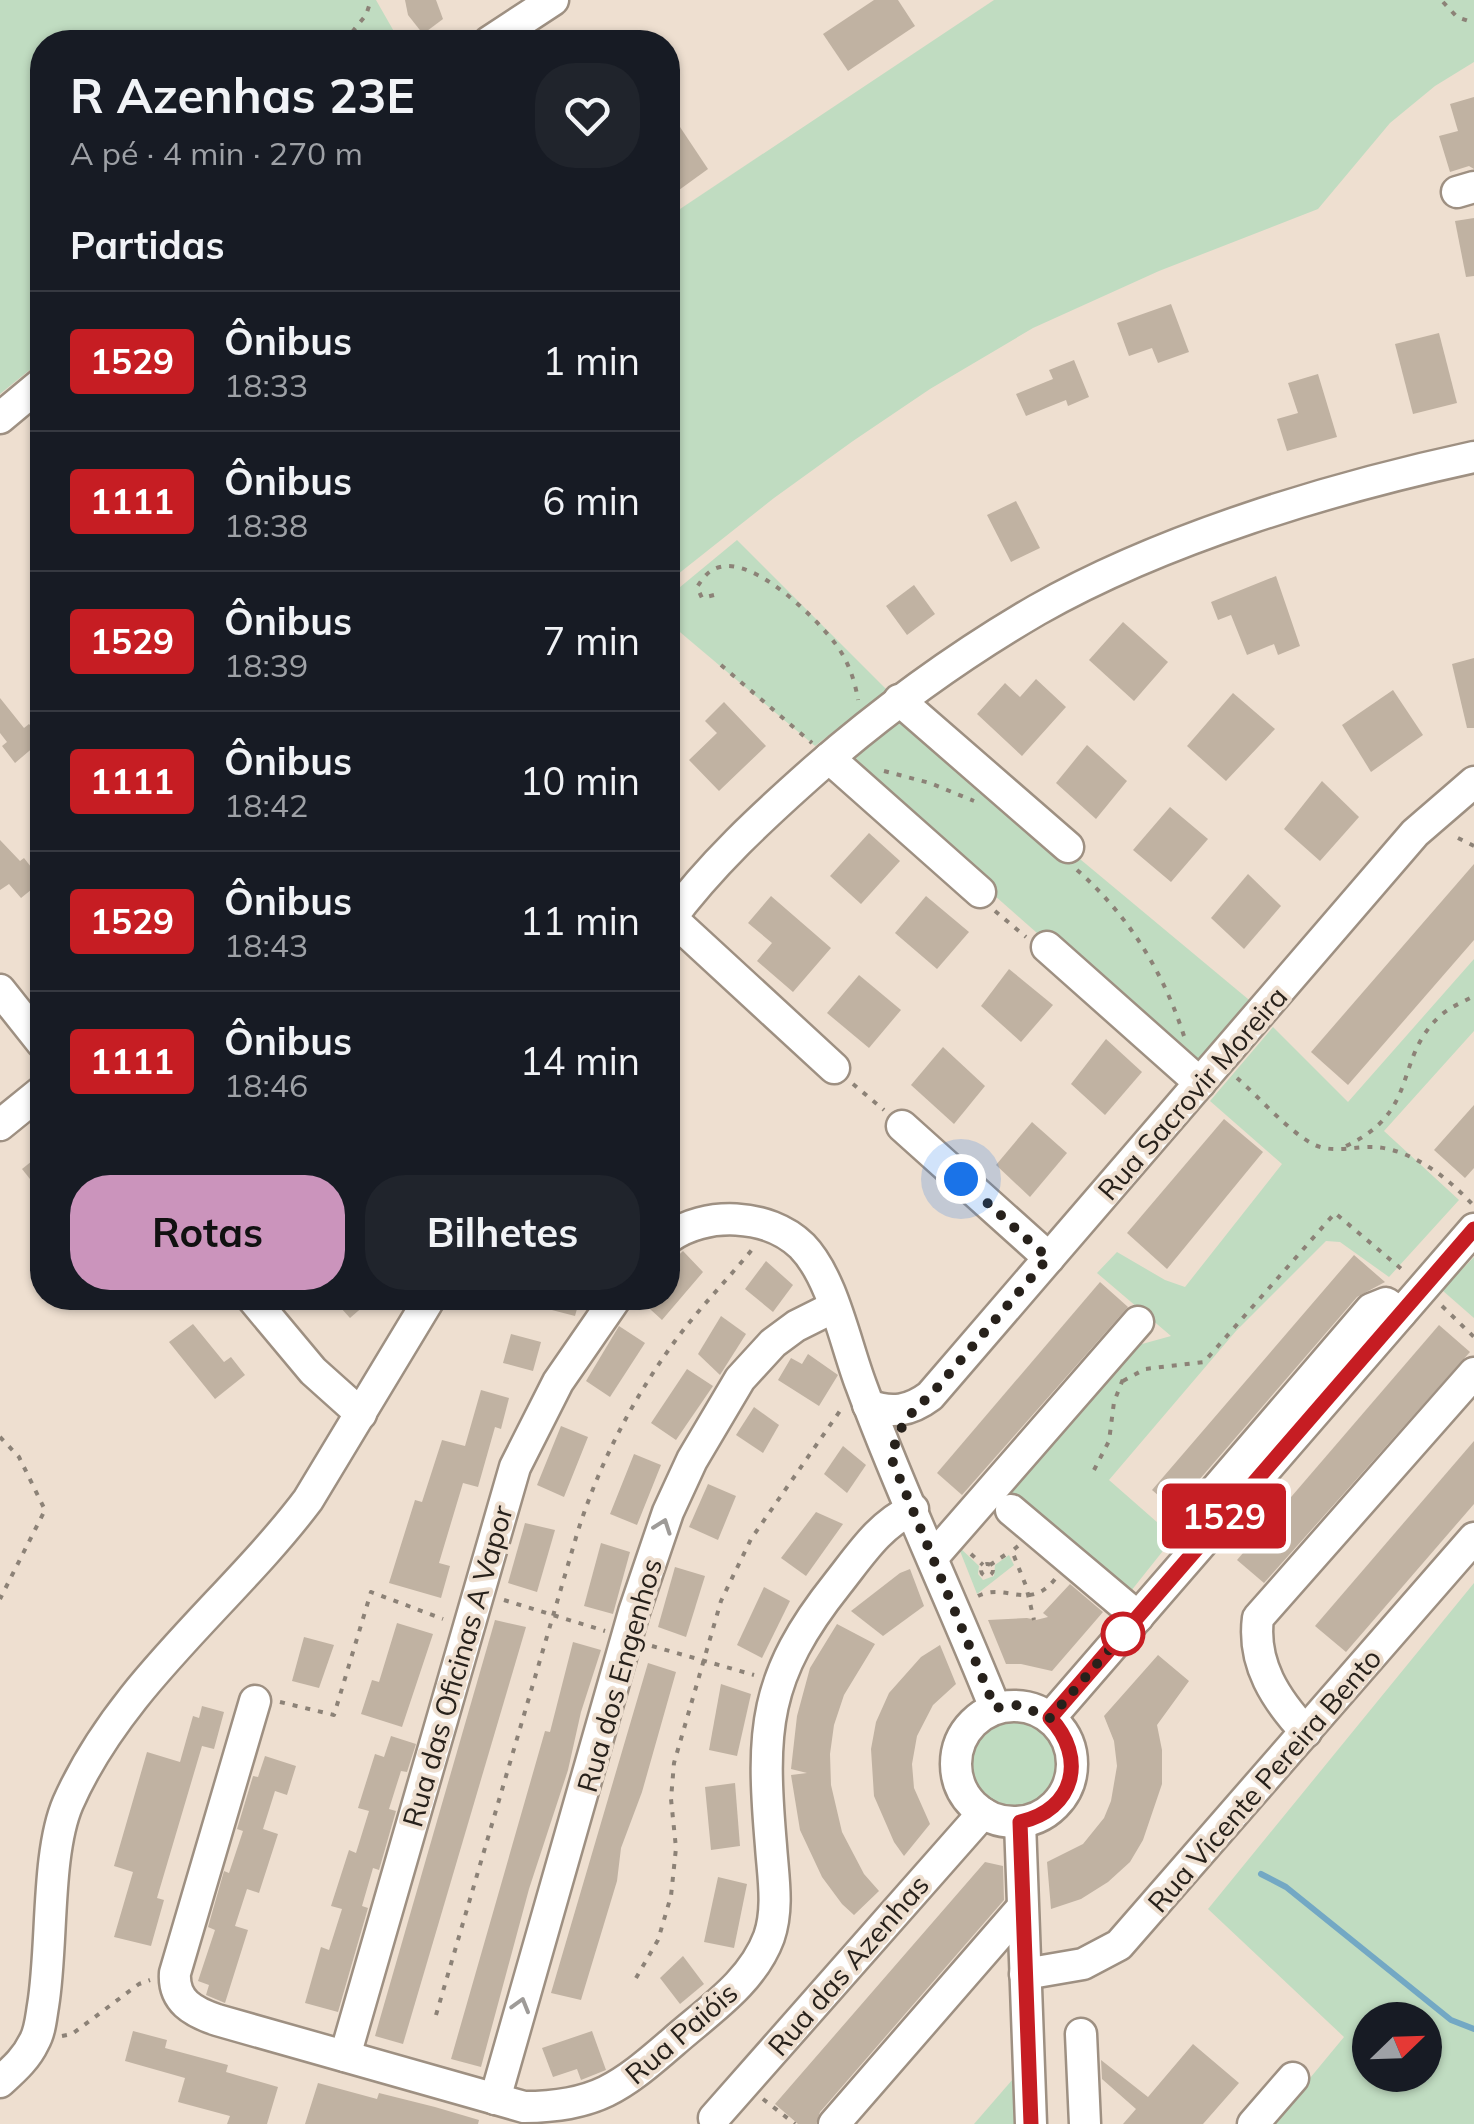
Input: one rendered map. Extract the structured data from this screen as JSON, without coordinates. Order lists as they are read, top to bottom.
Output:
{
  "streets": {
    "street": [
      "Rua Sacrovir Moreira",
      "Rua das Oficinas A Vapor",
      "Rua dos Engenhos",
      "Rua Vicente Pereira Bento",
      "Rua das Azenhas",
      "Rua Paióis"
    ]
  },
  "crossings": [
    ["Rua das Oficinas A Vapor", "Rua Paióis"],
    ["Rua dos Engenhos", "Rua Paióis"]
  ],
  "one_way": ["Rua dos Engenhos"],
  "lines": ["bus line 1529"],
  "north": "top right",
  "page": {
    "on_map": "1529",
    "heading": [
      ["R Azenhas 23E", "A pé · 4 min · 270 m"],
      "Partidas"
    ],
    "list": [
      {
        "mark": "1529",
        "name": "Ônibus",
        "note": "18:33",
        "value": "1 min"
      },
      {
        "mark": "1111",
        "name": "Ônibus",
        "note": "18:38",
        "value": "6 min"
      },
      {
        "mark": "1529",
        "name": "Ônibus",
        "note": "18:39",
        "value": "7 min"
      },
      {
        "mark": "1111",
        "name": "Ônibus",
        "note": "18:42",
        "value": "10 min"
      },
      {
        "mark": "1529",
        "name": "Ônibus",
        "note": "18:43",
        "value": "11 min"
      },
      {
        "mark": "1111",
        "name": "Ônibus",
        "note": "18:46",
        "value": "14 min"
      }
    ],
    "buttons": ["Rotas", "Bilhetes"]
  }
}
